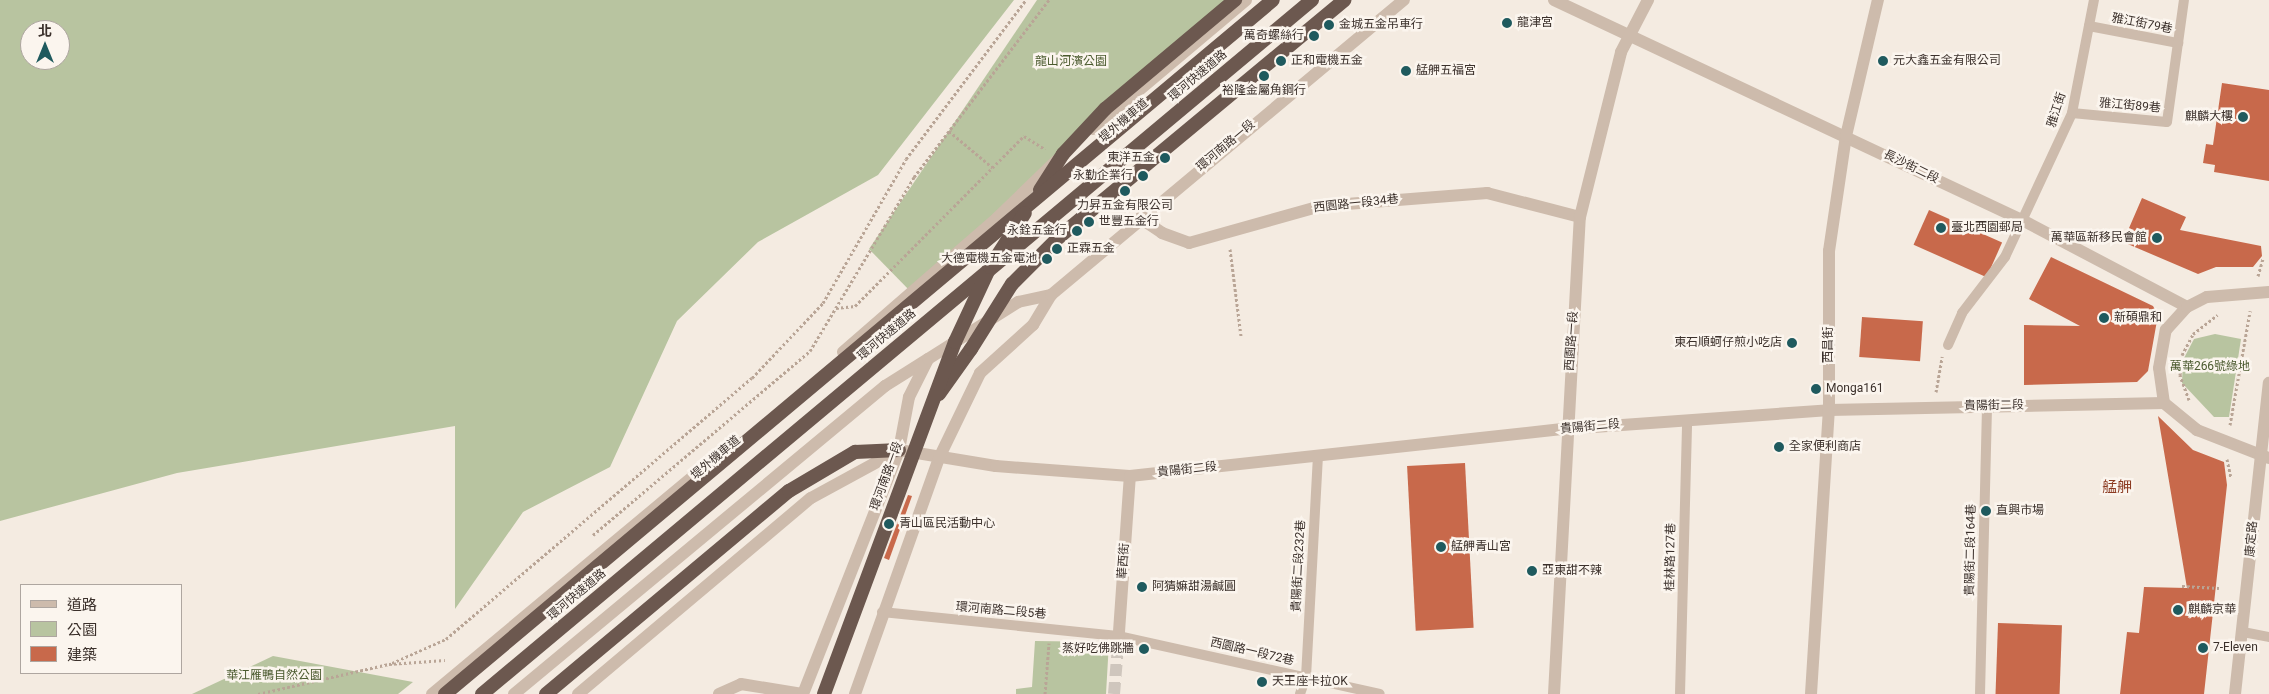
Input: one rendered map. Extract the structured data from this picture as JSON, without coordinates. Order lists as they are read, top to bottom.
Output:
{
  "streets": {
    "highway": ["環河快速道路"],
    "street": [
      "堤外機車道",
      "環河南路一段",
      "長沙街二段",
      "西園路一段34巷",
      "西園路一段",
      "西昌街",
      "貴陽街二段",
      "康定路",
      "華西街"
    ],
    "lane": [
      "雅江街79巷",
      "雅江街89巷",
      "雅江街",
      "貴陽街二段164巷",
      "桂林路127巷",
      "貴陽街二段232巷",
      "環河南路二段5巷",
      "西園路一段72巷"
    ]
  },
  "crossings": [
    ["雅江街79巷", "雅江街89巷"],
    ["雅江街79巷", "雅江街"],
    ["環河快速道路", "堤外機車道"],
    ["雅江街89巷", "雅江街"],
    ["雅江街", "長沙街二段"],
    ["環河南路一段", "西園路一段34巷"],
    ["環河南路一段", "貴陽街二段"],
    ["環河南路一段", "環河南路二段5巷"],
    ["長沙街二段", "西園路一段"],
    ["長沙街二段", "西昌街"],
    ["西園路一段34巷", "西園路一段"],
    ["西園路一段", "貴陽街二段"],
    ["西昌街", "貴陽街二段"],
    ["貴陽街二段", "貴陽街二段164巷"],
    ["貴陽街二段", "桂林路127巷"],
    ["貴陽街二段", "華西街"],
    ["貴陽街二段", "貴陽街二段232巷"],
    ["華西街", "環河南路二段5巷"],
    ["華西街", "西園路一段72巷"],
    ["貴陽街二段232巷", "西園路一段72巷"],
    ["環河南路二段5巷", "西園路一段72巷"]
  ],
  "districts": ["艋舺"],
  "parks": ["龍山河濱公園", "萬華266號綠地", "華江雁鴨自然公園"],
  "places": [
    "龍津宮",
    "金城五金吊車行",
    "萬奇螺絲行",
    "正和電機五金",
    "元大鑫五金有限公司",
    "艋舺五福宮",
    "裕隆金屬角鋼行",
    "麒麟大樓",
    "東洋五金",
    "永勤企業行",
    "力昇五金有限公司",
    "世豐五金行",
    "臺北西園郵局",
    "永銓五金行",
    "萬華區新移民會館",
    "正霖五金",
    "大德電機五金電池",
    "新碩鼎和",
    "東石順蚵仔煎小吃店",
    "Monga161",
    "全家便利商店",
    "直興市場",
    "青山區民活動中心",
    "艋舺青山宮",
    "亞東甜不辣",
    "阿猜嫲甜湯鹹圓",
    "麒麟京華",
    "7-Eleven",
    "蒸好吃佛跳牆",
    "天王座卡拉OK"
  ],
  "legend": ["道路", "公園", "建築"],
  "north": "top"
}
